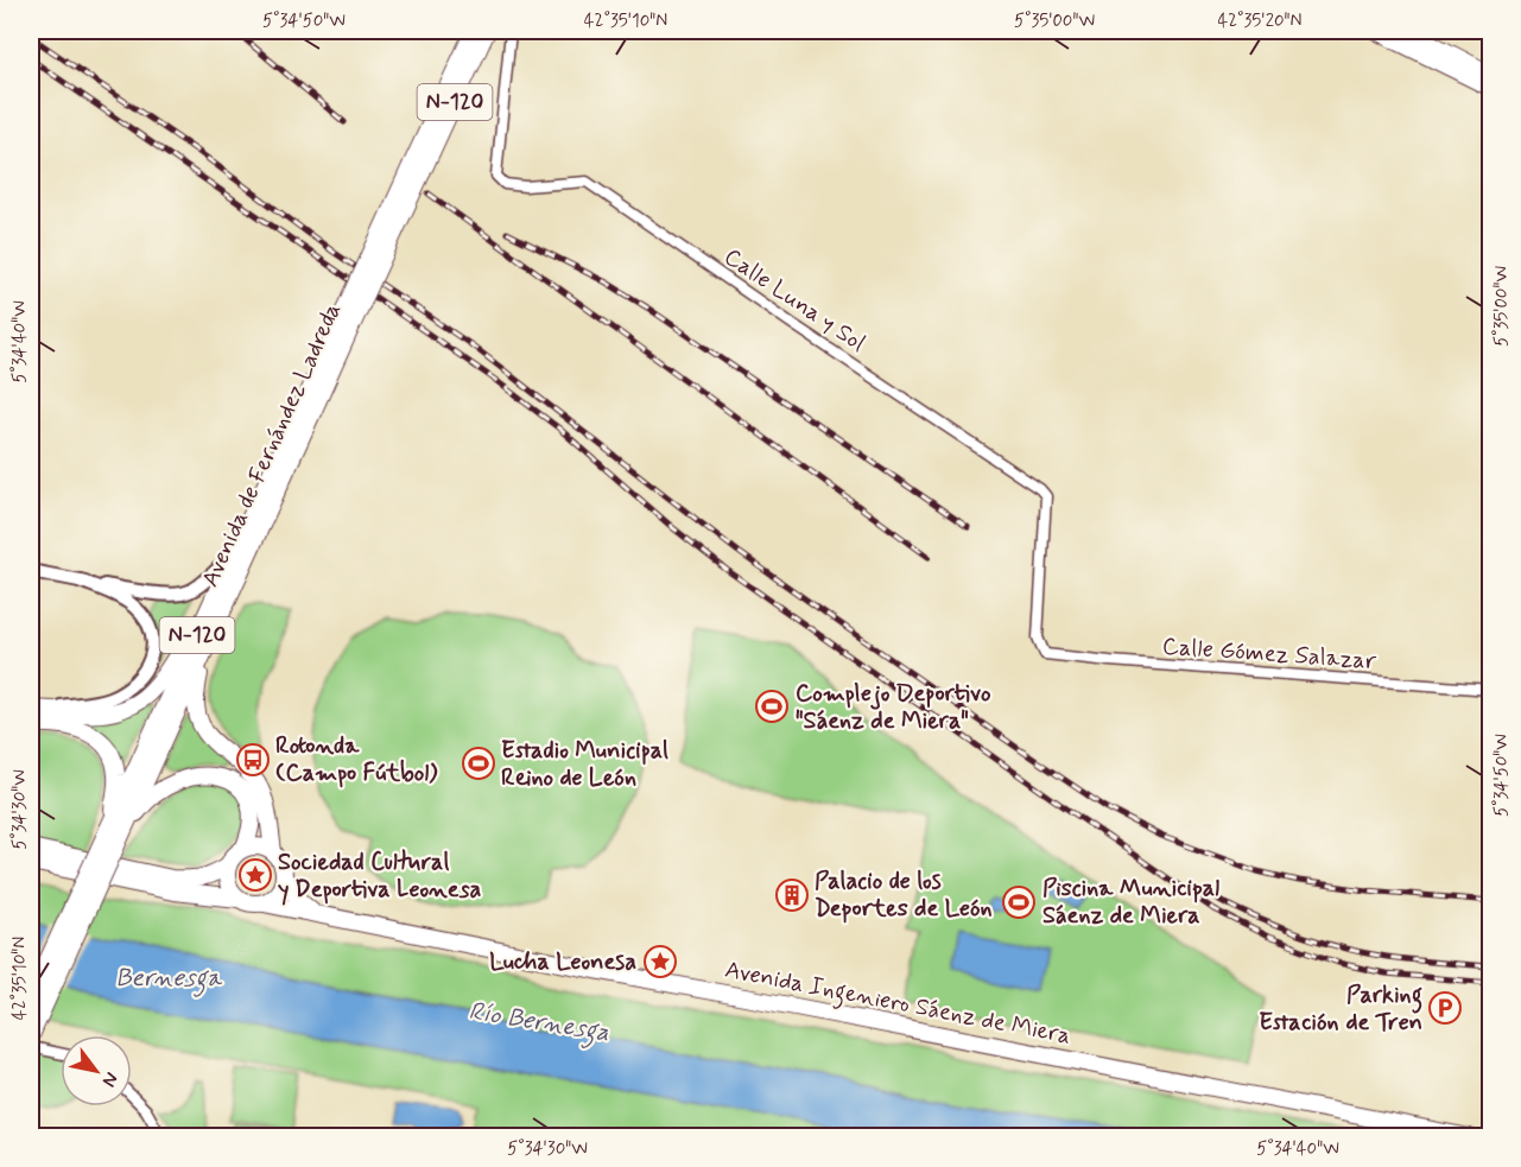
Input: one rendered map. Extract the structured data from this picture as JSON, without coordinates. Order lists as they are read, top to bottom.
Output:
{
  "streets": {
    "main road": ["N-120", "Avenida de Fernández Ladreda", "Avenida Ingeniero Sáenz de Miera"],
    "street": ["Calle Luna y Sol", "Calle Gómez Salazar"]
  },
  "crossings": [
    ["Calle Luna y Sol", "Calle Gómez Salazar"]
  ],
  "water": ["Bernesga", "Río Bernesga"],
  "places": {
    "sports": ["Complejo Deportivo \"Sáenz de Miera\"", "Estadio Municipal Reino de León", "Piscina Municipal Sáenz de Miera"],
    "bus stop": ["Rotonda (Campo Fútbol)"],
    "place": ["Sociedad Cultural y Deportiva Leonesa", "Lucha Leonesa"],
    "building": ["Palacio de los Deportes de León"],
    "parking": ["Parking Estación de Tren"]
  },
  "north": "bottom right",
  "coordinates": [
    "5°34'50\"W",
    "42°35'10\"N",
    "5°35'00\"W",
    "42°35'20\"N",
    "5°34'40\"W",
    "5°34'30\"W"
  ]
}
